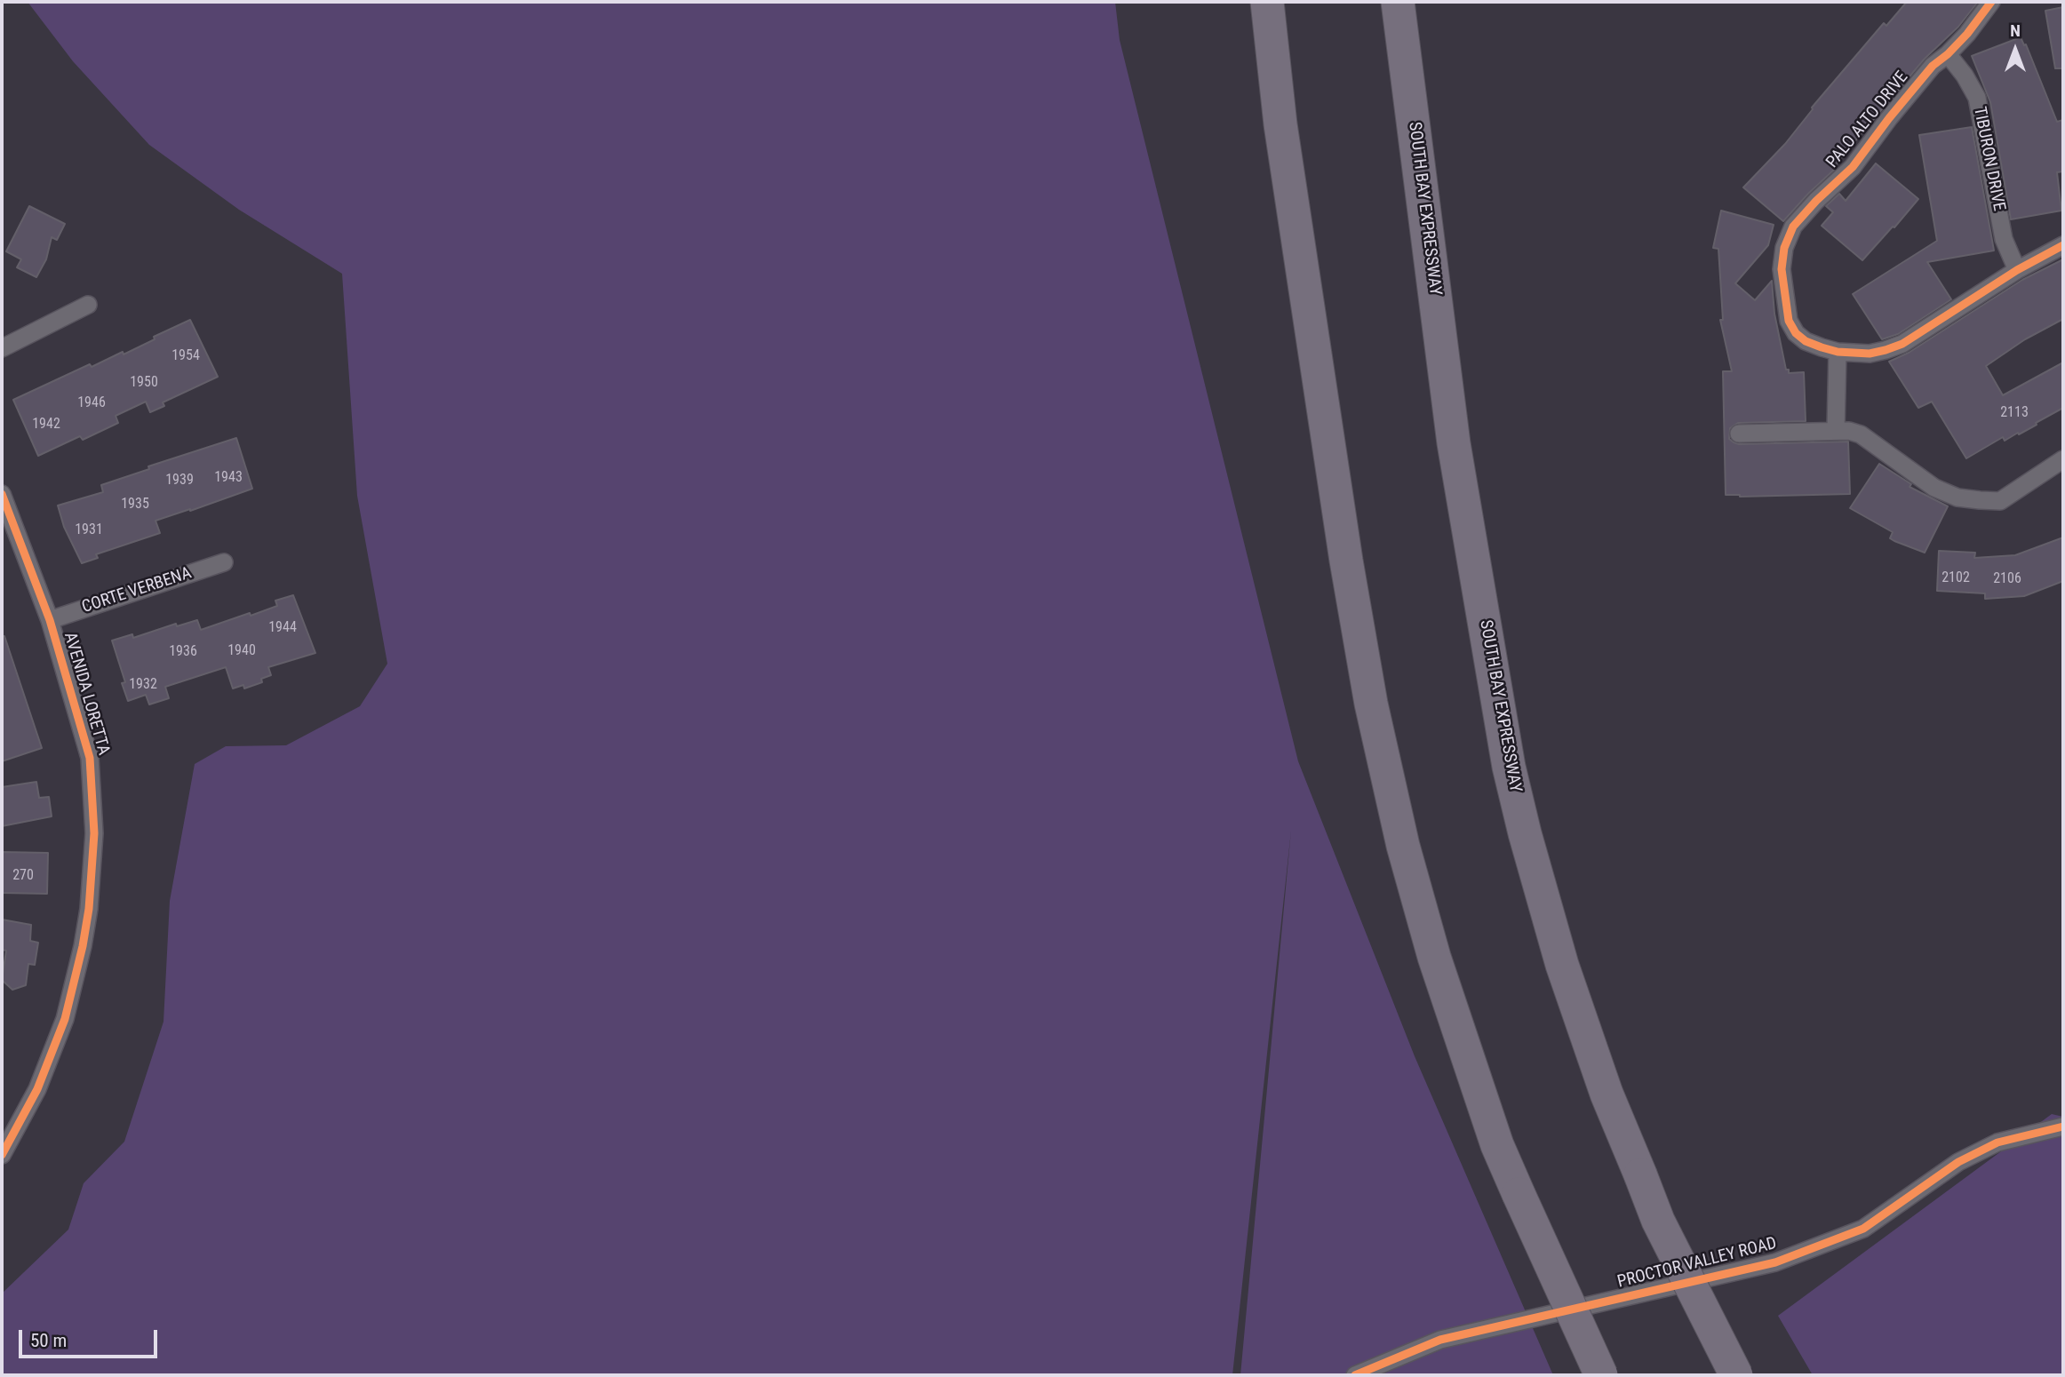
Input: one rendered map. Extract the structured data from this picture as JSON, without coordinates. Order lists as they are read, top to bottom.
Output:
{
  "streets": {
    "highway": ["SOUTH BAY EXPRESSWAY"],
    "street": [
      "PALO ALTO DRIVE",
      "TIBURON DRIVE",
      "CORTE VERBENA",
      "AVENIDA LORETTA",
      "PROCTOR VALLEY ROAD"
    ]
  },
  "crossings": [
    ["PALO ALTO DRIVE", "TIBURON DRIVE"],
    ["CORTE VERBENA", "AVENIDA LORETTA"]
  ],
  "house_numbers": [
    "1954",
    "1950",
    "1946",
    "2113",
    "1942",
    "1943",
    "1939",
    "1935",
    "1931",
    "2102",
    "2106",
    "1944",
    "1940",
    "1936",
    "1932",
    "270"
  ],
  "scale_bar": "50 m",
  "north": "top"
}
